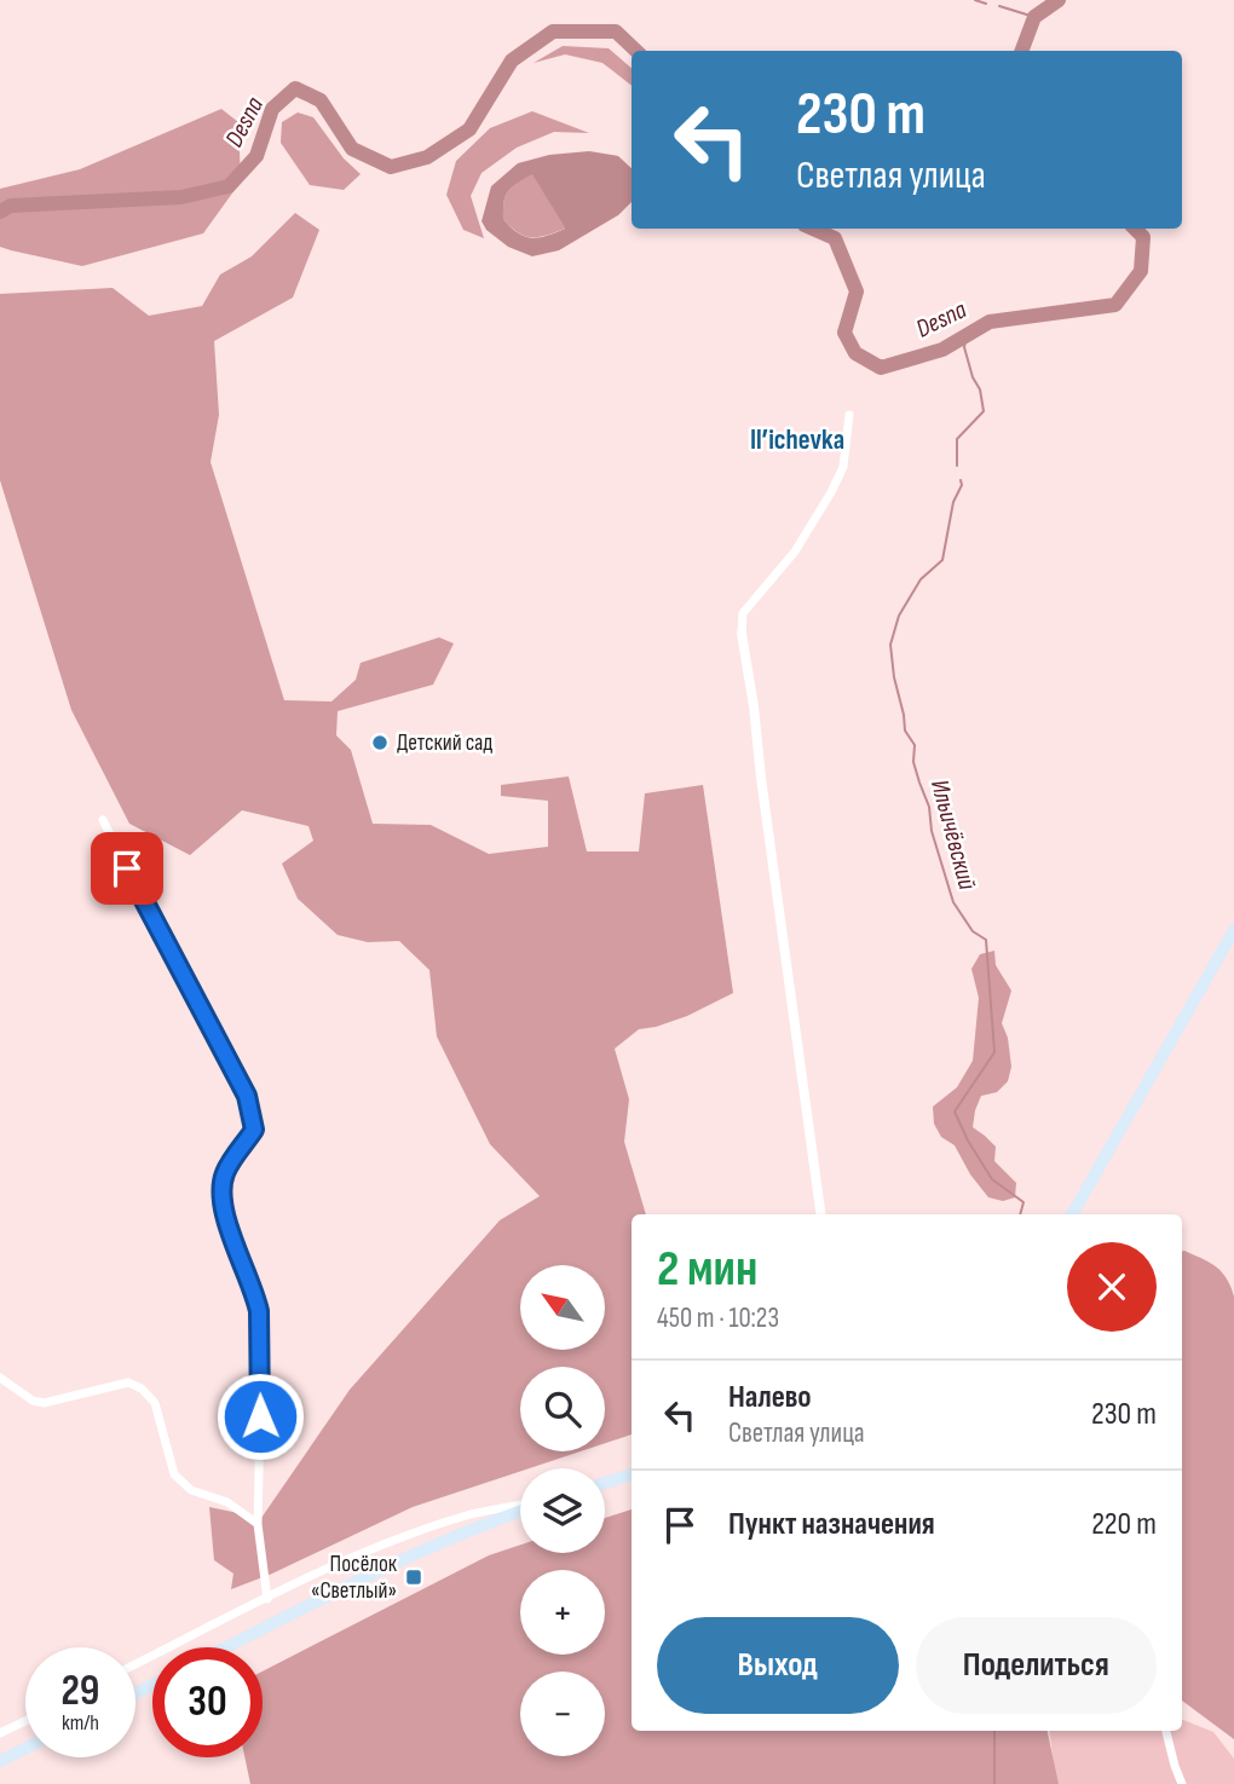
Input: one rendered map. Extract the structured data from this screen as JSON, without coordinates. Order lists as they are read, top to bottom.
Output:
{
  "districts": ["Il’ichevka"],
  "water": ["Desna", "Ильичёвский"],
  "places": {
    "other": ["Детский сад"],
    "transit": ["Посёлок «Светлый»"]
  },
  "north": "top left",
  "page": {
    "turn": ["230 m", "Светлая улица"],
    "heading": ["2 мин", "450 m · 10:23"],
    "map_buttons": ["+", "−"],
    "list": [
      {
        "name": "Налево",
        "note": "Светлая улица",
        "value": "230 m"
      },
      {
        "name": "Пункт назначения",
        "value": "220 m"
      }
    ],
    "buttons": ["Выход", "Поделиться"],
    "speed": "29 km/h",
    "limit": "30"
  }
}
